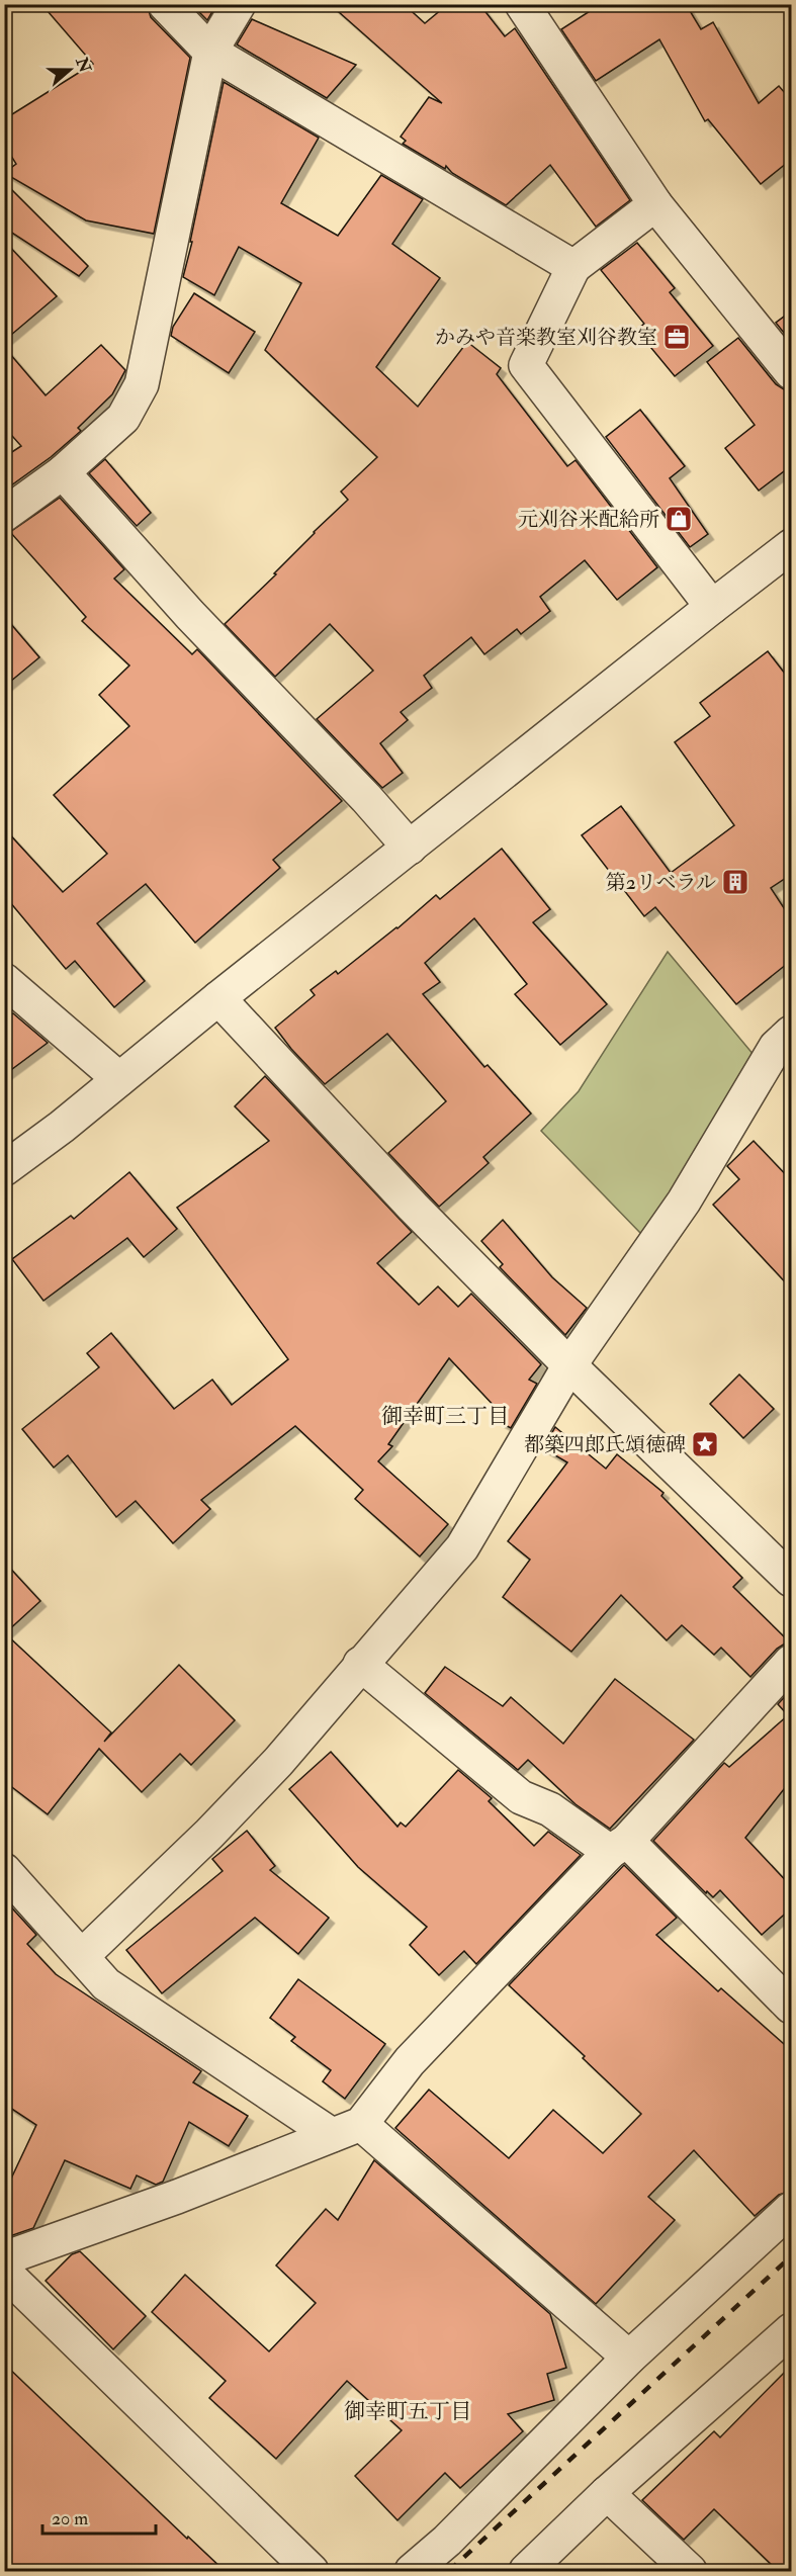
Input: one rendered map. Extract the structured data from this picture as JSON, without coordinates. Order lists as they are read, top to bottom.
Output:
{
  "districts": ["御幸町三丁目", "御幸町五丁目"],
  "places": {
    "office": ["かみや音楽教室刈谷教室"],
    "shop": ["元刈谷米配給所"],
    "building": ["第2リベラル"],
    "place": ["都築四郎氏頌徳碑"]
  },
  "scale_bar": "20 m",
  "north": "right"
}
